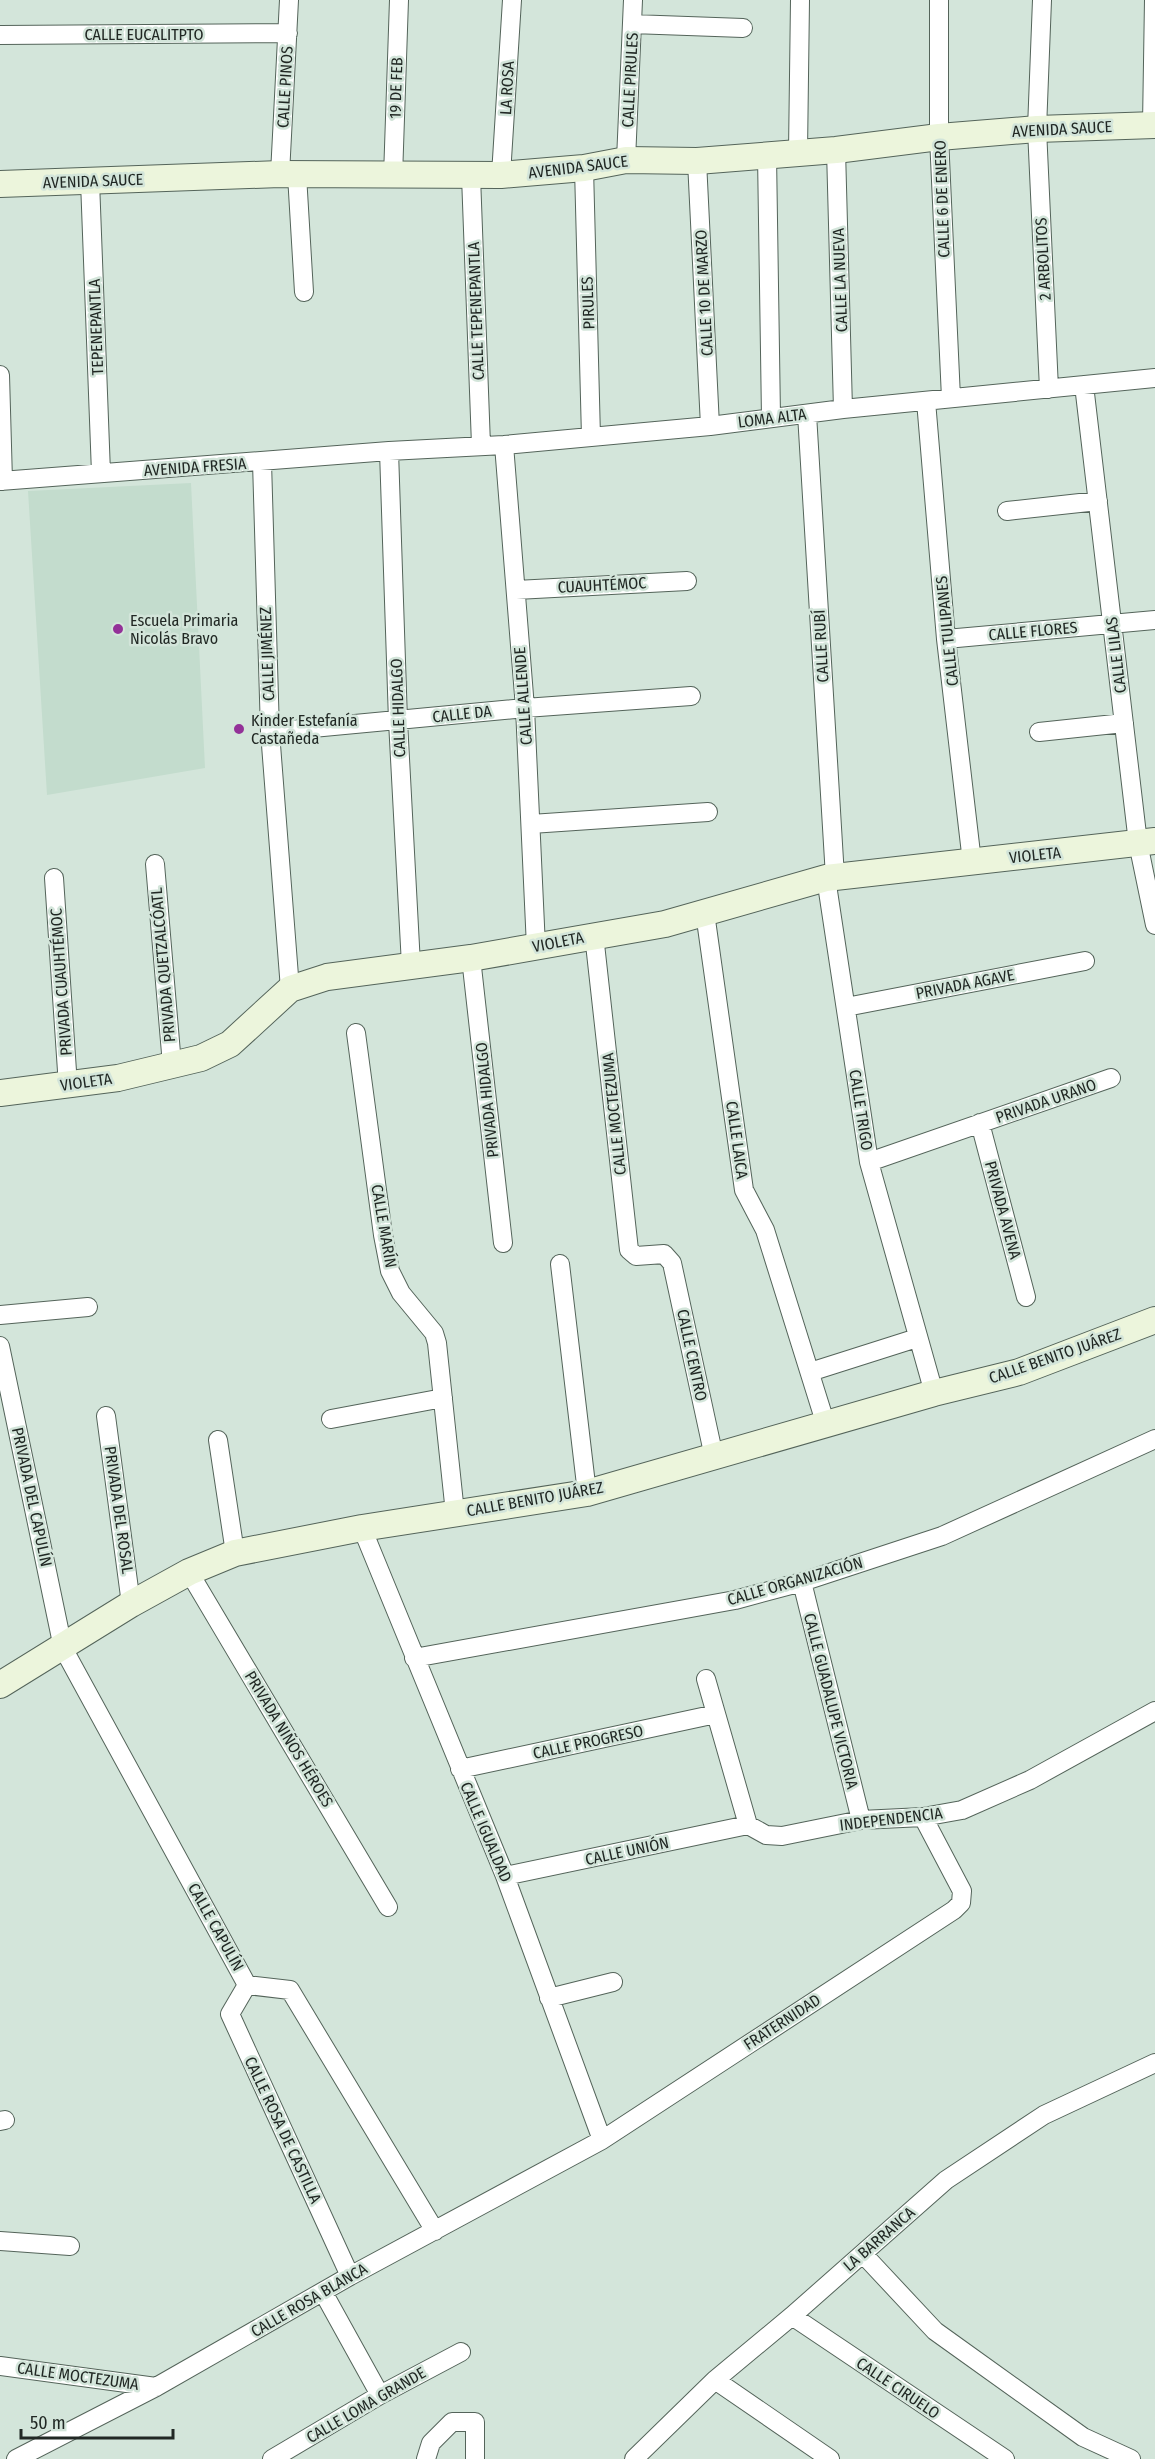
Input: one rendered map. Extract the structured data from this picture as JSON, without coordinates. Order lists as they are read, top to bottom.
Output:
{
  "streets": {
    "street": [
      "CALLE EUCALITPTO",
      "CALLE PIRULES",
      "CALLE PINOS",
      "19 DE FEB",
      "LA ROSA",
      "AVENIDA SAUCE",
      "CALLE 6 DE ENERO",
      "2 ARBOLITOS",
      "CALLE LA NUEVA",
      "CALLE 10 DE MARZO",
      "PIRULES",
      "CALLE TEPENEPANTLA",
      "TEPENEPANTLA",
      "LOMA ALTA",
      "AVENIDA FRESIA",
      "CUAUHTÉMOC",
      "CALLE TULIPANES",
      "CALLE FLORES",
      "CALLE RUBÍ",
      "CALLE JIMÉNEZ",
      "CALLE LILAS",
      "CALLE ALLENDE",
      "CALLE HIDALGO",
      "CALLE DA",
      "VIOLETA",
      "PRIVADA QUETZALCÓATL",
      "PRIVADA CUAUHTÉMOC",
      "PRIVADA AGAVE",
      "PRIVADA HIDALGO",
      "PRIVADA URANO",
      "CALLE TRIGO",
      "CALLE MOCTEZUMA",
      "CALLE LAICA",
      "PRIVADA AVENA",
      "CALLE MARÍN",
      "CALLE CENTRO",
      "CALLE BENITO JUÁREZ",
      "PRIVADA DEL CAPULÍN",
      "PRIVADA DEL ROSAL",
      "CALLE ORGANIZACIÓN",
      "CALLE GUADALUPE VICTORIA",
      "PRIVADA NIÑOS HÉROES",
      "CALLE PROGRESO",
      "INDEPENDENCIA",
      "CALLE IGUALDAD",
      "CALLE UNIÓN",
      "CALLE CAPULÍN",
      "FRATERNIDAD",
      "CALLE ROSA DE CASTILLA",
      "LA BARRANCA",
      "CALLE ROSA BLANCA",
      "CALLE CIRUELO",
      "CALLE LOMA GRANDE"
    ]
  },
  "crossings": [
    ["CALLE EUCALITPTO", "CALLE PINOS"],
    ["CALLE PIRULES", "AVENIDA SAUCE"],
    ["CALLE PINOS", "AVENIDA SAUCE"],
    ["19 DE FEB", "AVENIDA SAUCE"],
    ["LA ROSA", "AVENIDA SAUCE"],
    ["AVENIDA SAUCE", "CALLE 6 DE ENERO"],
    ["AVENIDA SAUCE", "2 ARBOLITOS"],
    ["AVENIDA SAUCE", "CALLE LA NUEVA"],
    ["AVENIDA SAUCE", "CALLE 10 DE MARZO"],
    ["AVENIDA SAUCE", "PIRULES"],
    ["AVENIDA SAUCE", "CALLE TEPENEPANTLA"],
    ["AVENIDA SAUCE", "TEPENEPANTLA"],
    ["CALLE 6 DE ENERO", "LOMA ALTA"],
    ["2 ARBOLITOS", "LOMA ALTA"],
    ["CALLE LA NUEVA", "LOMA ALTA"],
    ["CALLE 10 DE MARZO", "LOMA ALTA"],
    ["PIRULES", "LOMA ALTA"],
    ["CALLE TEPENEPANTLA", "LOMA ALTA"],
    ["TEPENEPANTLA", "AVENIDA FRESIA"],
    ["LOMA ALTA", "AVENIDA FRESIA"],
    ["LOMA ALTA", "CALLE TULIPANES"],
    ["LOMA ALTA", "CALLE RUBÍ"],
    ["LOMA ALTA", "CALLE LILAS"],
    ["LOMA ALTA", "CALLE ALLENDE"],
    ["LOMA ALTA", "CALLE HIDALGO"],
    ["AVENIDA FRESIA", "CALLE JIMÉNEZ"],
    ["AVENIDA FRESIA", "CALLE HIDALGO"],
    ["CUAUHTÉMOC", "CALLE ALLENDE"],
    ["CALLE TULIPANES", "CALLE FLORES"],
    ["CALLE TULIPANES", "VIOLETA"],
    ["CALLE FLORES", "CALLE LILAS"],
    ["CALLE RUBÍ", "VIOLETA"],
    ["CALLE RUBÍ", "CALLE TRIGO"],
    ["CALLE JIMÉNEZ", "CALLE DA"],
    ["CALLE JIMÉNEZ", "VIOLETA"],
    ["CALLE LILAS", "VIOLETA"],
    ["CALLE ALLENDE", "CALLE DA"],
    ["CALLE ALLENDE", "VIOLETA"],
    ["CALLE HIDALGO", "CALLE DA"],
    ["CALLE HIDALGO", "VIOLETA"],
    ["VIOLETA", "PRIVADA QUETZALCÓATL"],
    ["VIOLETA", "PRIVADA CUAUHTÉMOC"],
    ["VIOLETA", "PRIVADA HIDALGO"],
    ["VIOLETA", "CALLE TRIGO"],
    ["VIOLETA", "CALLE MOCTEZUMA"],
    ["VIOLETA", "CALLE LAICA"],
    ["PRIVADA AGAVE", "CALLE TRIGO"],
    ["PRIVADA URANO", "CALLE TRIGO"],
    ["PRIVADA URANO", "PRIVADA AVENA"],
    ["CALLE TRIGO", "CALLE BENITO JUÁREZ"],
    ["CALLE MOCTEZUMA", "CALLE CENTRO"],
    ["CALLE MOCTEZUMA", "CALLE ROSA BLANCA"],
    ["CALLE LAICA", "CALLE BENITO JUÁREZ"],
    ["CALLE MARÍN", "CALLE BENITO JUÁREZ"],
    ["CALLE CENTRO", "CALLE BENITO JUÁREZ"],
    ["CALLE BENITO JUÁREZ", "PRIVADA DEL CAPULÍN"],
    ["CALLE BENITO JUÁREZ", "PRIVADA DEL ROSAL"],
    ["CALLE BENITO JUÁREZ", "PRIVADA NIÑOS HÉROES"],
    ["CALLE BENITO JUÁREZ", "CALLE IGUALDAD"],
    ["CALLE BENITO JUÁREZ", "CALLE CAPULÍN"],
    ["PRIVADA DEL CAPULÍN", "CALLE CAPULÍN"],
    ["CALLE ORGANIZACIÓN", "CALLE GUADALUPE VICTORIA"],
    ["CALLE ORGANIZACIÓN", "CALLE IGUALDAD"],
    ["CALLE GUADALUPE VICTORIA", "INDEPENDENCIA"],
    ["CALLE PROGRESO", "CALLE IGUALDAD"],
    ["INDEPENDENCIA", "CALLE UNIÓN"],
    ["INDEPENDENCIA", "FRATERNIDAD"],
    ["CALLE IGUALDAD", "CALLE UNIÓN"],
    ["CALLE IGUALDAD", "FRATERNIDAD"],
    ["CALLE IGUALDAD", "CALLE ROSA BLANCA"],
    ["CALLE CAPULÍN", "CALLE ROSA DE CASTILLA"],
    ["CALLE CAPULÍN", "CALLE ROSA BLANCA"],
    ["FRATERNIDAD", "CALLE ROSA BLANCA"],
    ["CALLE ROSA DE CASTILLA", "CALLE ROSA BLANCA"],
    ["LA BARRANCA", "CALLE CIRUELO"]
  ],
  "places": ["Escuela Primaria Nicolás Bravo", "Kinder Estefanía Castañeda"],
  "scale_bar": "50 m"
}
